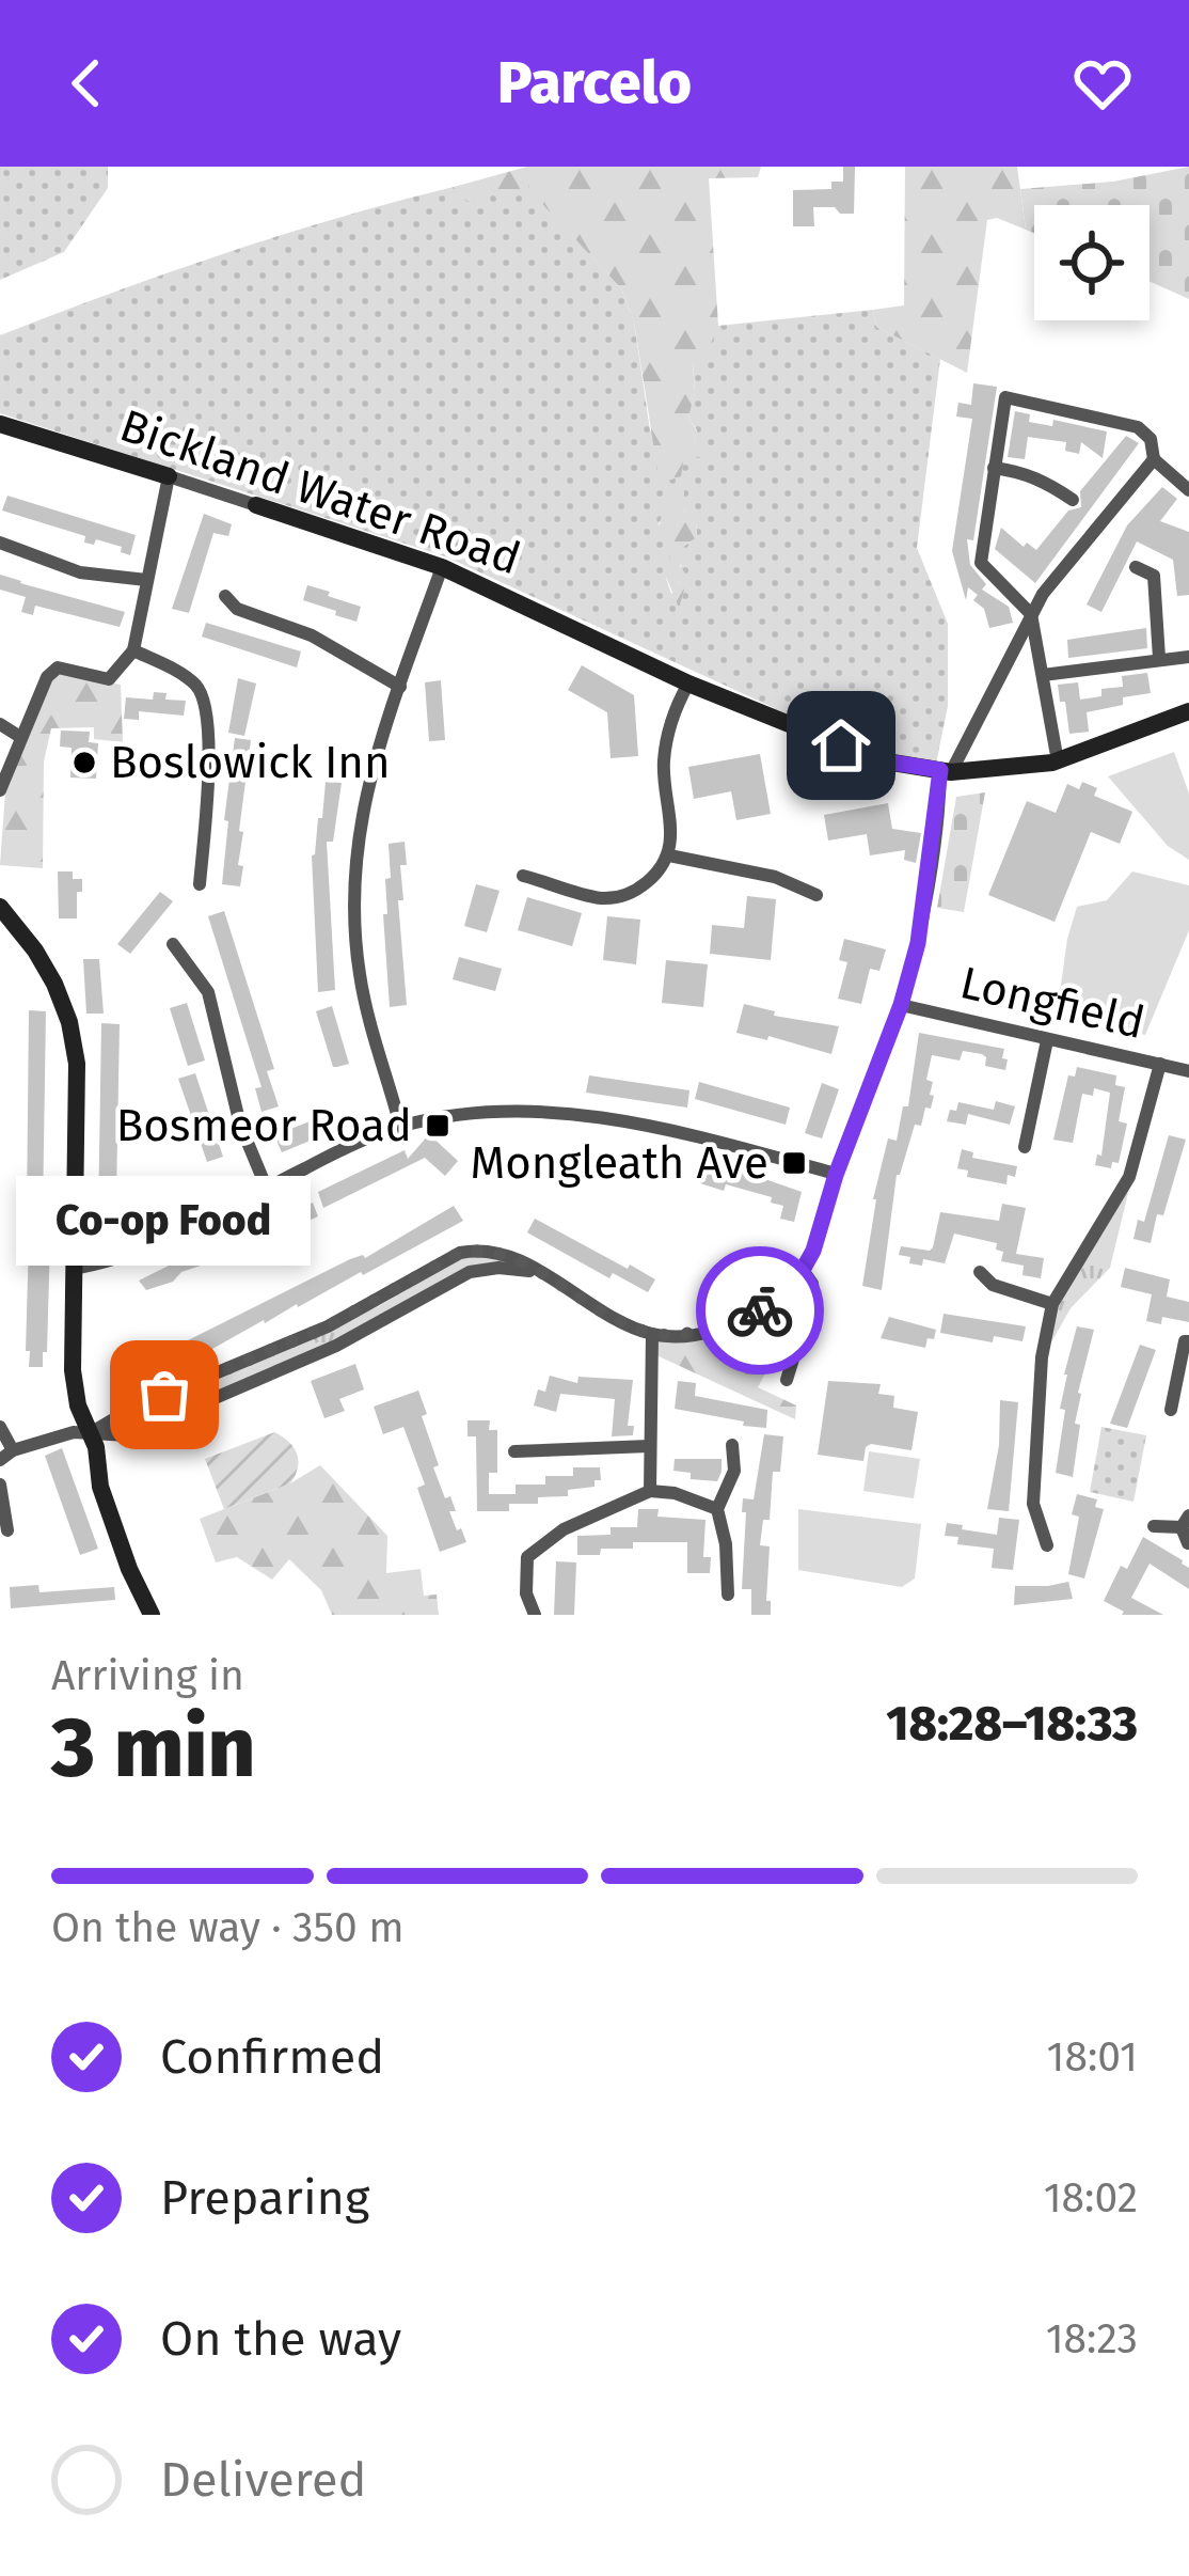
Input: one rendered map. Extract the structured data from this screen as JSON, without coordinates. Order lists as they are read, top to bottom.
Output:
{
  "streets": {
    "street": ["Bickland Water Road", "Longfield"]
  },
  "places": {
    "other": ["Boslowick Inn", "Co-op Food"],
    "transit": ["Bosmeor Road", "Mongleath Ave"]
  },
  "page": {
    "header": "Parcelo",
    "bubble": "Co-op Food",
    "heading": ["3 min", "Arriving in", "18:28–18:33"],
    "bar": "On the way · 350 m",
    "list": [
      ["Confirmed", "18:01"],
      ["Preparing", "18:02"],
      ["On the way", "18:23"],
      "Delivered"
    ]
  }
}
